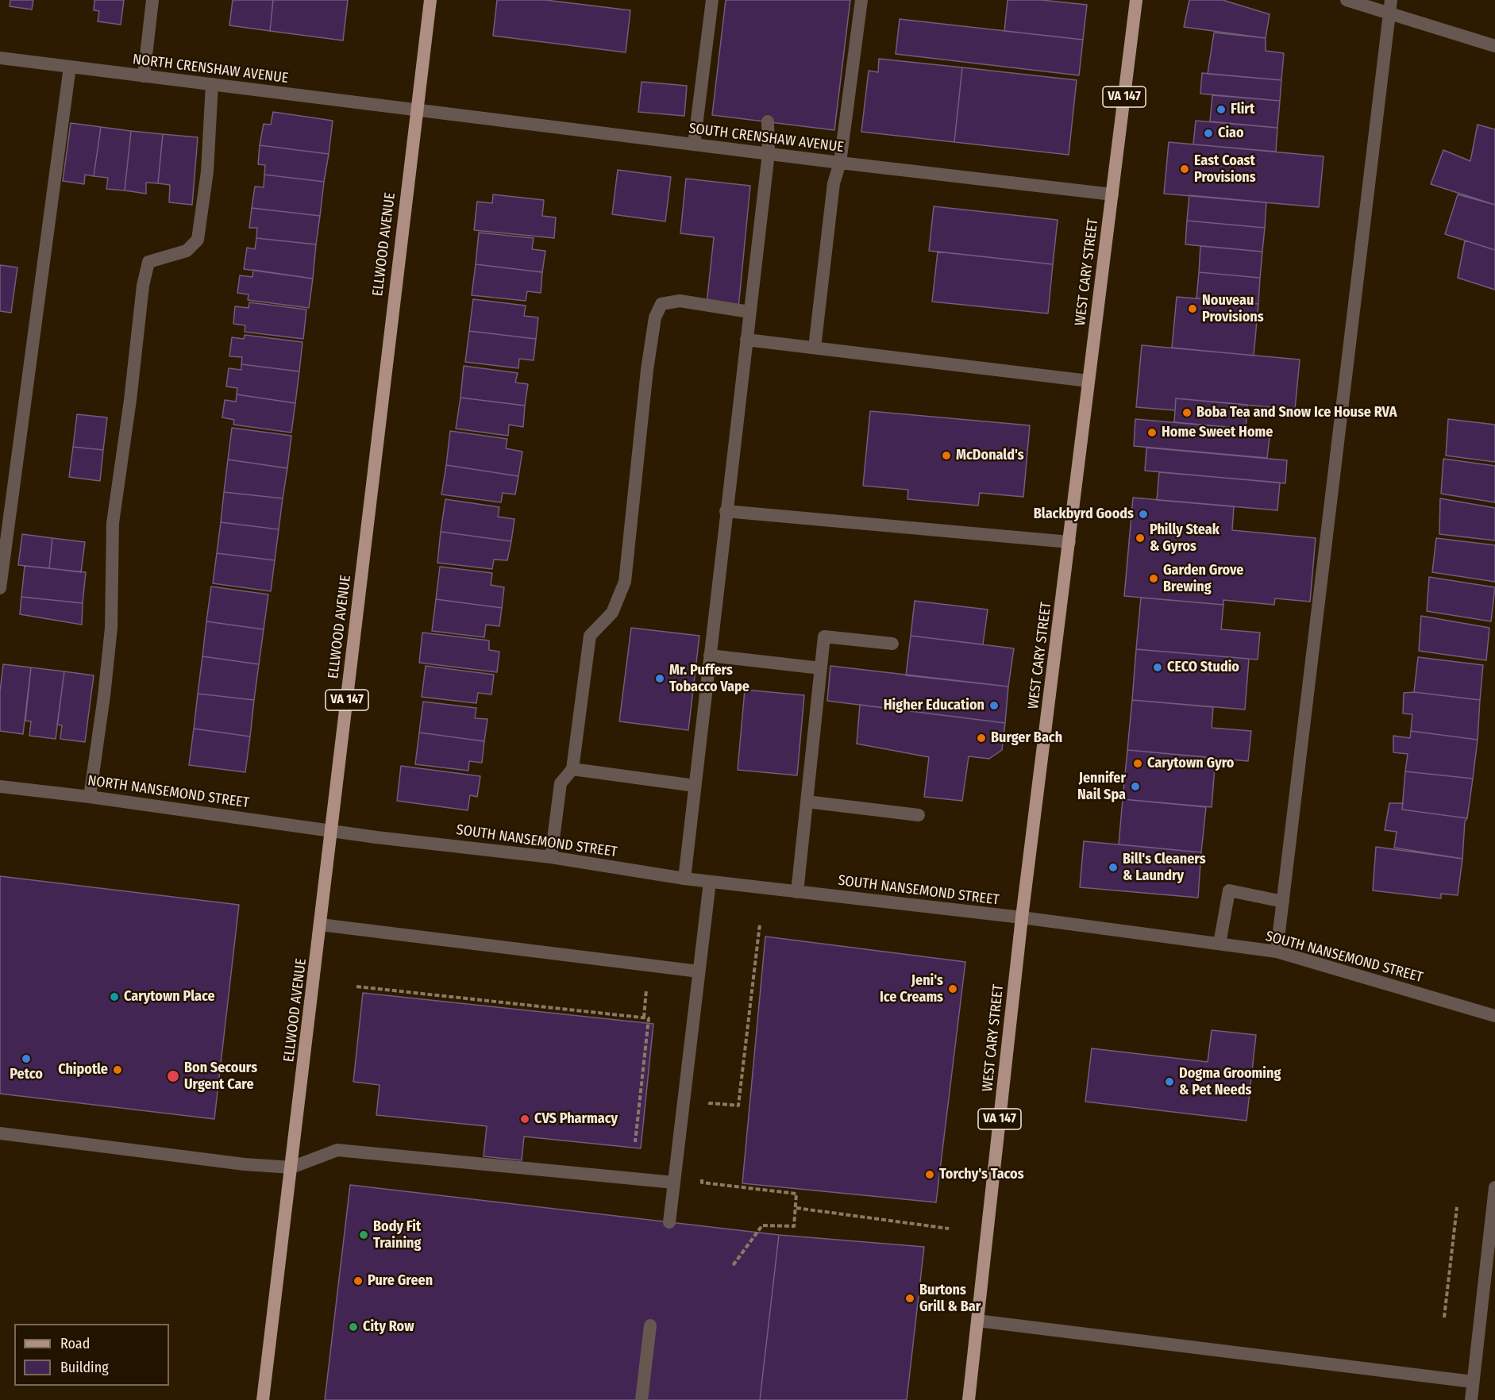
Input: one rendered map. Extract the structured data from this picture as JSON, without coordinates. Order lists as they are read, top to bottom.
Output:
{
  "streets": {
    "main road": ["VA 147", "ELLWOOD AVENUE", "WEST CARY STREET"],
    "street": [
      "NORTH CRENSHAW AVENUE",
      "SOUTH CRENSHAW AVENUE",
      "NORTH NANSEMOND STREET",
      "SOUTH NANSEMOND STREET"
    ]
  },
  "crossings": [
    ["NORTH CRENSHAW AVENUE", "SOUTH CRENSHAW AVENUE"],
    ["NORTH CRENSHAW AVENUE", "ELLWOOD AVENUE"],
    ["SOUTH CRENSHAW AVENUE", "ELLWOOD AVENUE"],
    ["SOUTH CRENSHAW AVENUE", "WEST CARY STREET"],
    ["ELLWOOD AVENUE", "NORTH NANSEMOND STREET"],
    ["ELLWOOD AVENUE", "SOUTH NANSEMOND STREET"],
    ["WEST CARY STREET", "SOUTH NANSEMOND STREET"],
    ["NORTH NANSEMOND STREET", "SOUTH NANSEMOND STREET"]
  ],
  "places": [
    "Flirt",
    "Ciao",
    "East Coast Provisions",
    "Nouveau Provisions",
    "Boba Tea and Snow Ice House RVA",
    "Home Sweet Home",
    "McDonald's",
    "Blackbyrd Goods",
    "Philly Steak & Gyros",
    "Garden Grove Brewing",
    "CECO Studio",
    "Mr. Puffers Tobacco Vape",
    "Higher Education",
    "Burger Bach",
    "Carytown Gyro",
    "Jennifer Nail Spa",
    "Bill's Cleaners & Laundry",
    "Jeni's Ice Creams",
    "Carytown Place",
    "Petco",
    "Chipotle",
    "Bon Secours Urgent Care",
    "Dogma Grooming & Pet Needs",
    "CVS Pharmacy",
    "Torchy's Tacos",
    "Body Fit Training",
    "Pure Green",
    "Burtons Grill & Bar",
    "City Row"
  ],
  "legend": ["Road", "Building"]
}
